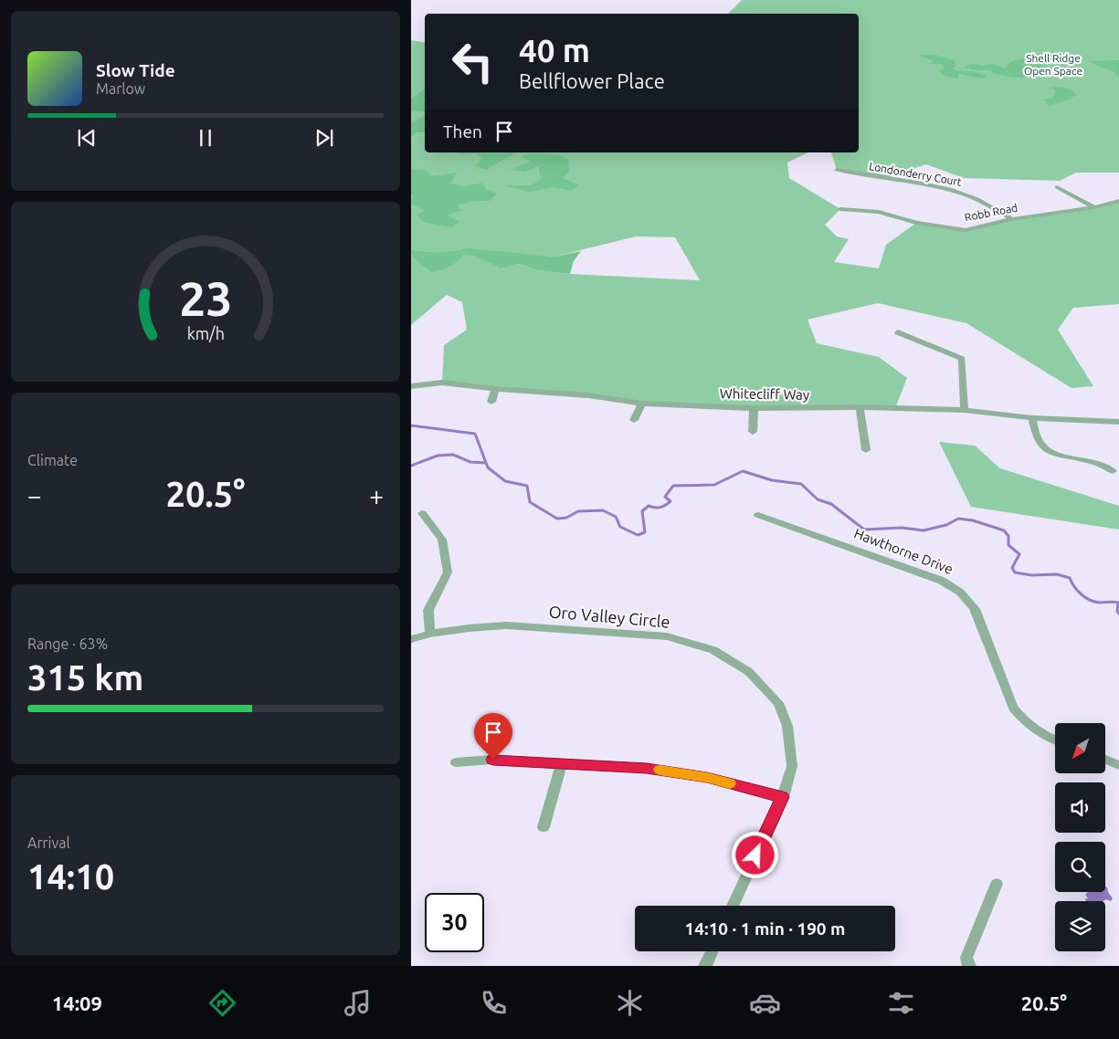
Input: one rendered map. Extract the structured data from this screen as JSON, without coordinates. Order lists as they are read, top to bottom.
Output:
{
  "streets": {
    "street": [
      "Londonderry Court",
      "Robb Road",
      "Whitecliff Way",
      "Hawthorne Drive",
      "Oro Valley Circle"
    ]
  },
  "crossings": [
    ["Londonderry Court", "Robb Road"]
  ],
  "parks": ["Shell Ridge Open Space"],
  "north": "bottom left",
  "page": {
    "turn": ["40 m", "Bellflower Place"],
    "song": ["Slow Tide", "Marlow"],
    "then": "Then",
    "tile": [
      "Climate",
      ["Range · 63%", "315 km"],
      ["Arrival", "14:10"]
    ],
    "heat": ["−", "20.5°", "+"],
    "limit": "30",
    "trip": "14:10 · 1 min · 190 m",
    "tabs": ["14:09", "20.5°"],
    "gauge": ["23", "km/h"]
  }
}
